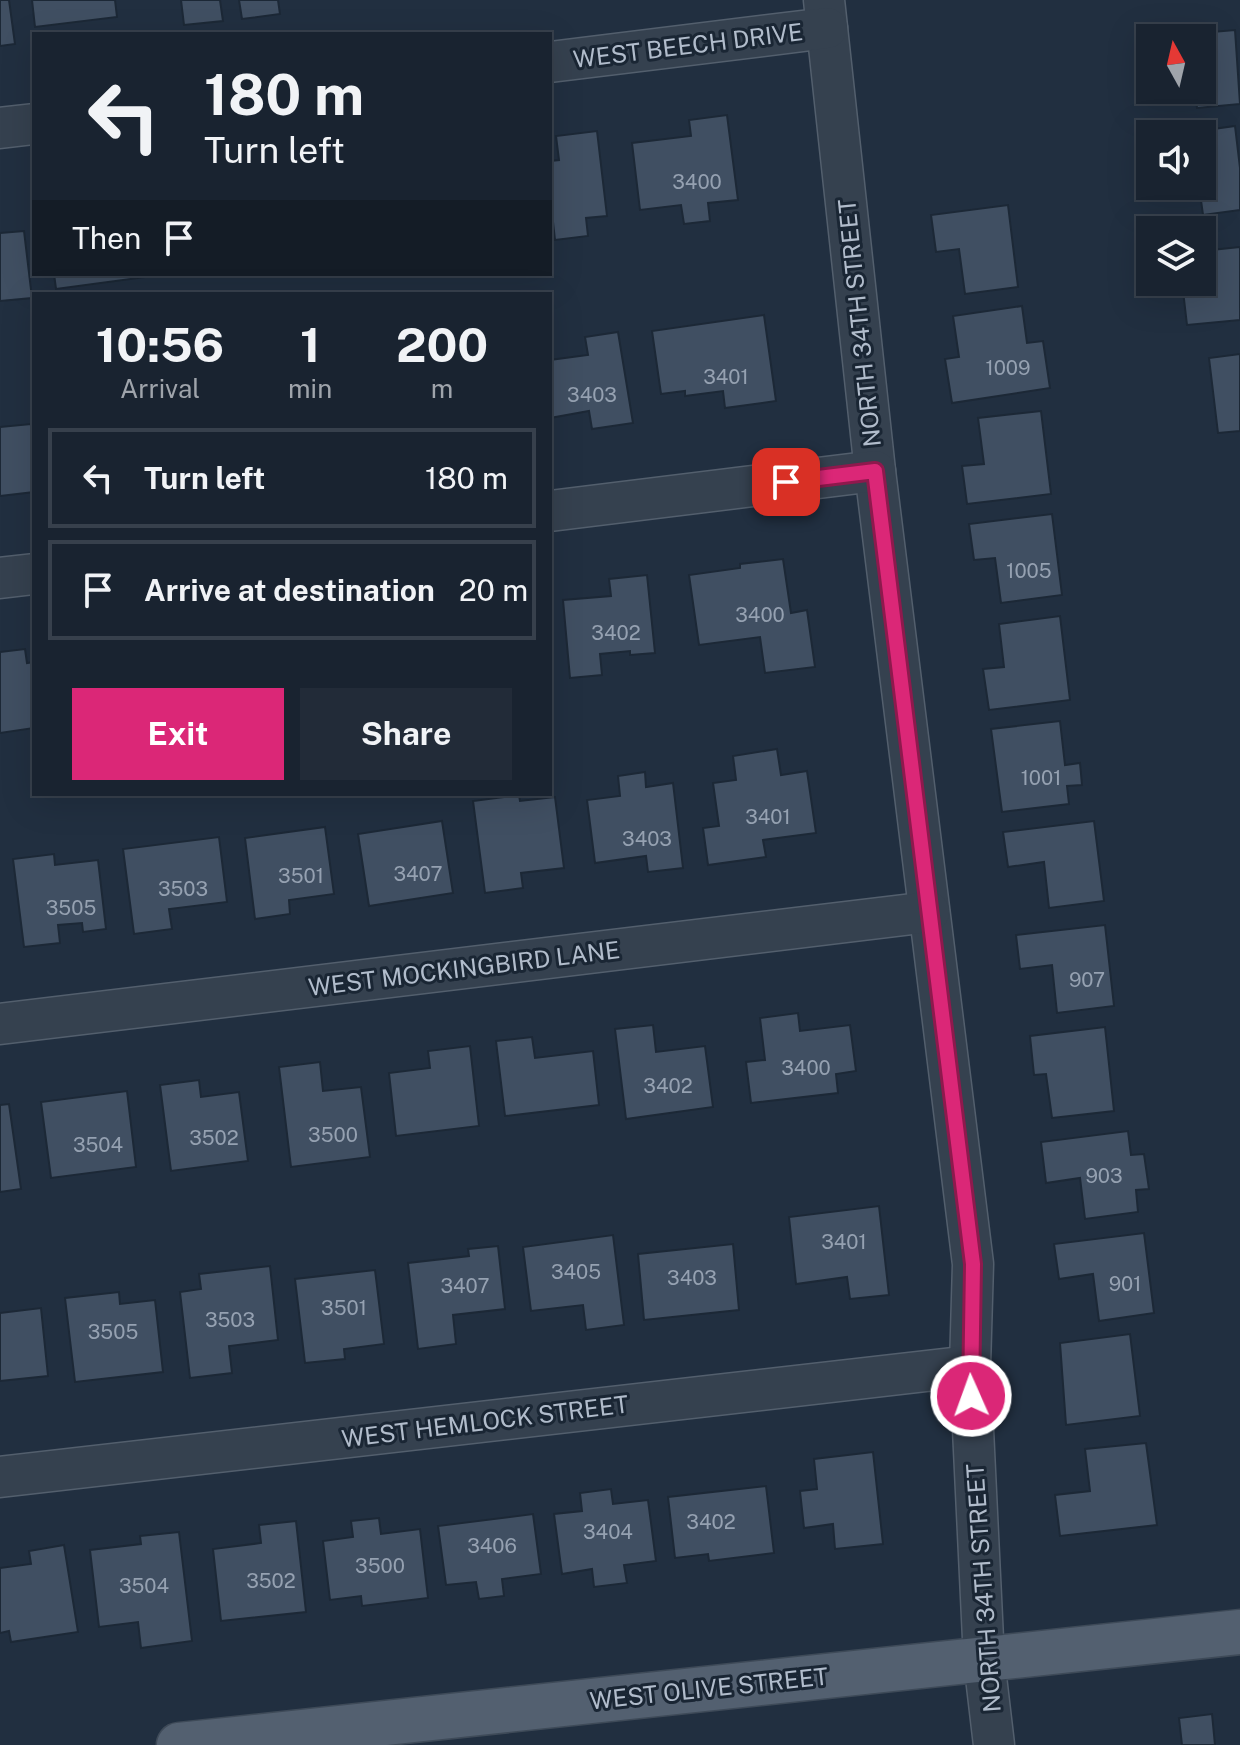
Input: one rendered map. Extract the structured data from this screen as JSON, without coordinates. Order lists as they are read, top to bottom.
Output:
{
  "streets": {
    "main road": ["WEST OLIVE STREET"],
    "street": [
      "WEST BEECH DRIVE",
      "NORTH 34TH STREET",
      "WEST MOCKINGBIRD LANE",
      "WEST HEMLOCK STREET"
    ]
  },
  "crossings": [
    ["WEST BEECH DRIVE", "NORTH 34TH STREET"],
    ["NORTH 34TH STREET", "WEST MOCKINGBIRD LANE"],
    ["NORTH 34TH STREET", "WEST HEMLOCK STREET"],
    ["NORTH 34TH STREET", "WEST OLIVE STREET"]
  ],
  "house_numbers": [
    "3400",
    "1009",
    "3401",
    "3403",
    "1005",
    "3400",
    "3402",
    "1001",
    "3401",
    "3403",
    "3407",
    "3501",
    "3503",
    "3505",
    "907",
    "3400",
    "3402",
    "3500",
    "3502",
    "3504",
    "903",
    "3401",
    "3405",
    "3403",
    "901",
    "3407",
    "3501",
    "3503",
    "3505",
    "3402",
    "3404",
    "3406",
    "3500",
    "3502",
    "3504"
  ],
  "north": "top",
  "page": {
    "turn": ["180 m", "Turn left"],
    "then": "Then",
    "eta": [
      "10:56",
      "Arrival",
      "1",
      "min",
      "200",
      "m"
    ],
    "list": [
      {
        "name": "Turn left",
        "value": "180 m"
      },
      {
        "name": "Arrive at destination",
        "value": "20 m"
      }
    ],
    "buttons": ["Exit", "Share"]
  }
}
